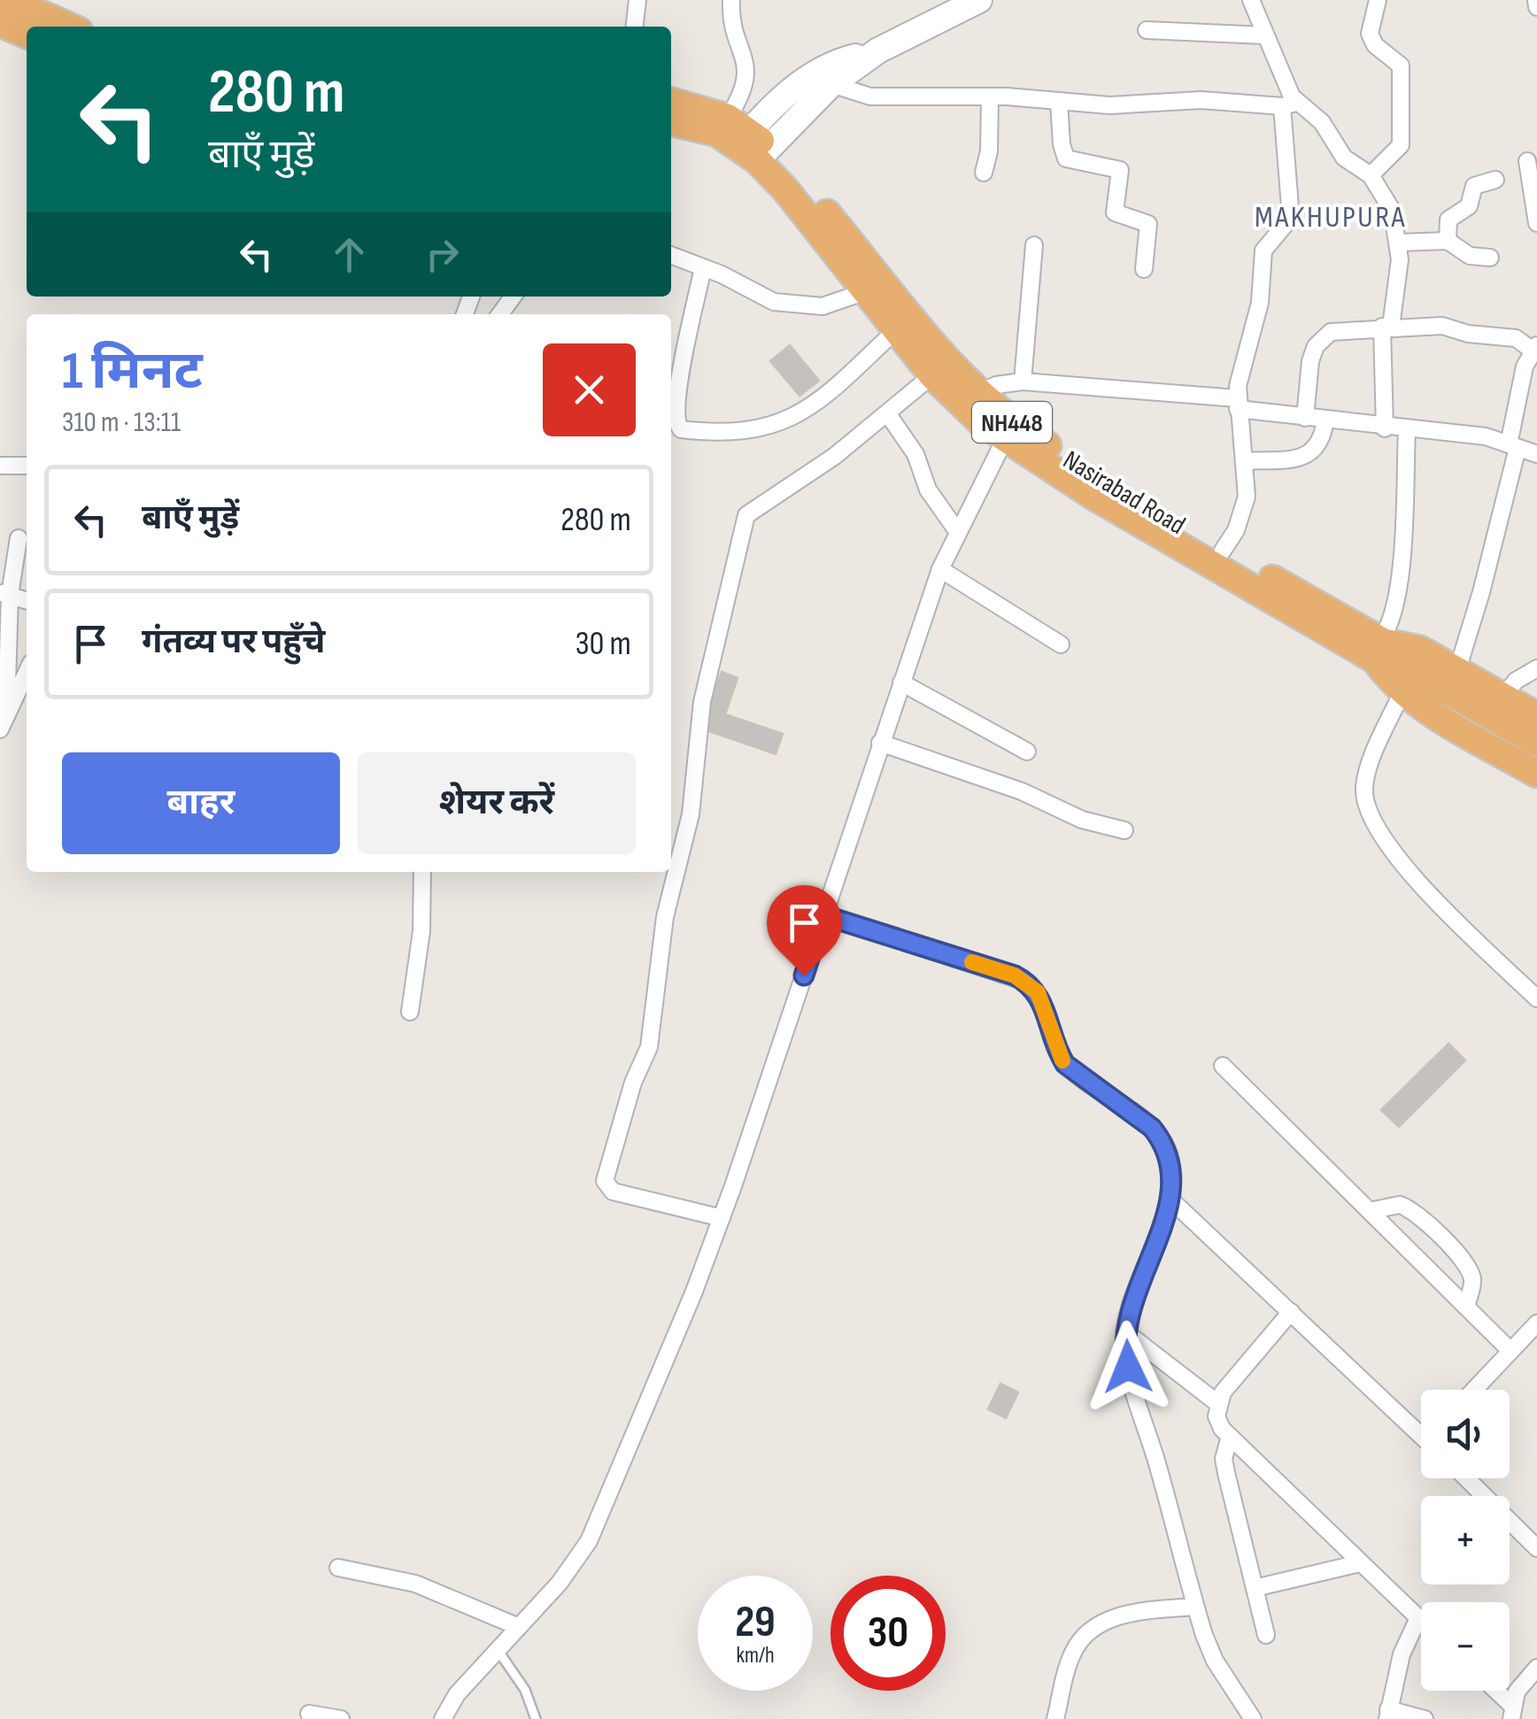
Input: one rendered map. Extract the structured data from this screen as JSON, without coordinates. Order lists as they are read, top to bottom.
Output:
{
  "streets": {
    "highway": ["NH448", "Nasirabad Road"]
  },
  "districts": ["MAKHUPURA"],
  "page": {
    "turn": ["280 m", "बाएँ मुड़ें"],
    "heading": ["1 मिनट", "310 m · 13:11"],
    "list": [
      {
        "name": "बाएँ मुड़ें",
        "value": "280 m"
      },
      {
        "name": "गंतव्य पर पहुँचे",
        "value": "30 m"
      }
    ],
    "buttons": ["बाहर", "शेयर करें"],
    "map_buttons": ["+", "−"],
    "speed": "29 km/h",
    "limit": "30"
  }
}
